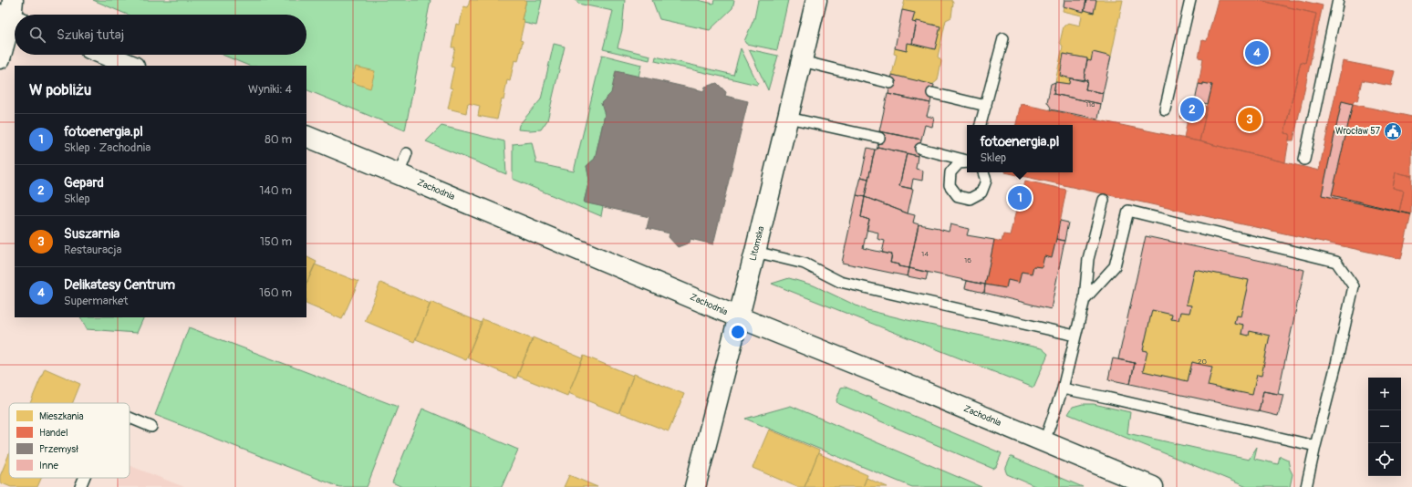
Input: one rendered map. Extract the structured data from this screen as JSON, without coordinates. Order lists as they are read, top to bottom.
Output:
{
  "streets": {
    "street": ["Zachodnia", "Litomska"]
  },
  "crossings": [
    ["Zachodnia", "Litomska"]
  ],
  "places": {
    "public building": ["Wrocław 57"]
  },
  "house_numbers": [
    "11d",
    "14",
    "16",
    "20"
  ],
  "legend": [
    "Mieszkania",
    "Handel",
    "Przemysł",
    "Inne"
  ],
  "page": {
    "search": "Szukaj tutaj",
    "pins": [
      "4",
      "2",
      "3",
      "1"
    ],
    "heading": ["W pobliżu", "Wyniki: 4"],
    "list": [
      {
        "mark": "1",
        "name": "fotoenergia.pl",
        "note": "Sklep · Zachodnia",
        "value": "80 m"
      },
      {
        "mark": "2",
        "name": "Gepard",
        "note": "Sklep",
        "value": "140 m"
      },
      {
        "mark": "3",
        "name": "Suszarnia",
        "note": "Restauracja",
        "value": "150 m"
      },
      {
        "mark": "4",
        "name": "Delikatesy Centrum",
        "note": "Supermarket",
        "value": "160 m"
      }
    ],
    "popup": ["fotoenergia.pl", "Sklep"],
    "map_buttons": ["+", "−"]
  }
}
